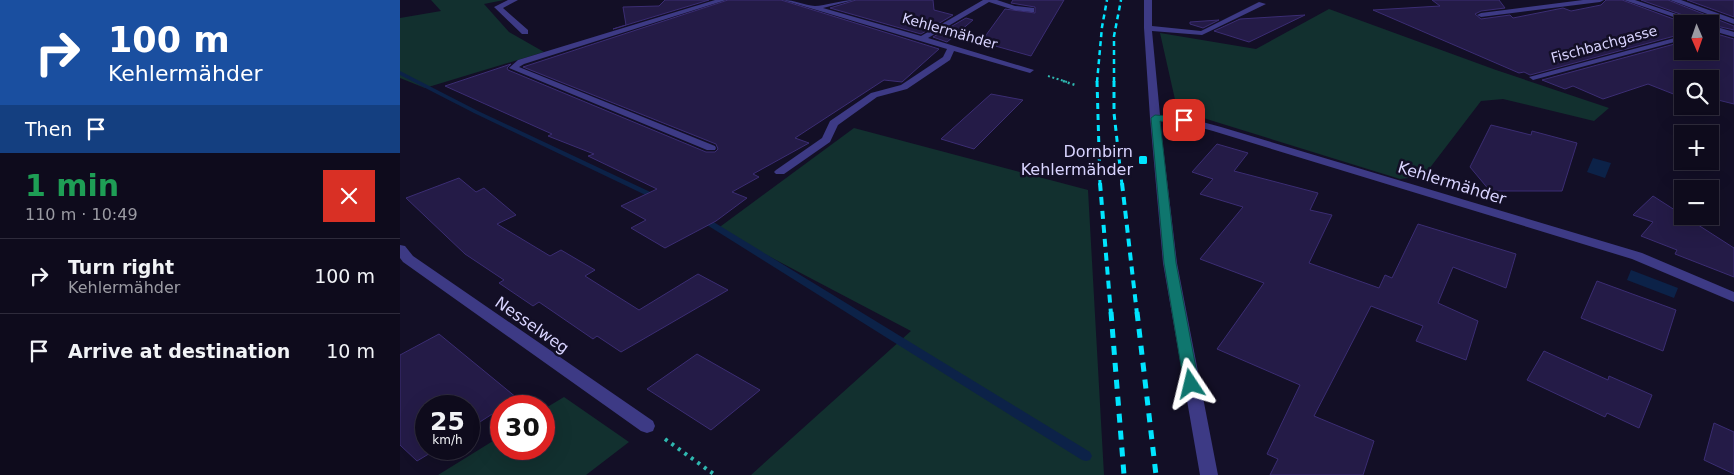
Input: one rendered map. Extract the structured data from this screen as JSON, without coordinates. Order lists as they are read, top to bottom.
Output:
{
  "streets": {
    "street": ["Kehlermähder", "Fischbachgasse", "Nesselweg"]
  },
  "places": {
    "transit": ["Dornbirn Kehlermähder"]
  },
  "north": "bottom",
  "page": {
    "turn": ["100 m", "Kehlermähder"],
    "map_buttons": ["+", "−"],
    "then": "Then",
    "heading": ["1 min", "110 m · 10:49"],
    "list": [
      {
        "name": "Turn right",
        "note": "Kehlermähder",
        "value": "100 m"
      },
      {
        "name": "Arrive at destination",
        "value": "10 m"
      }
    ],
    "speed": "25 km/h",
    "limit": "30"
  }
}
